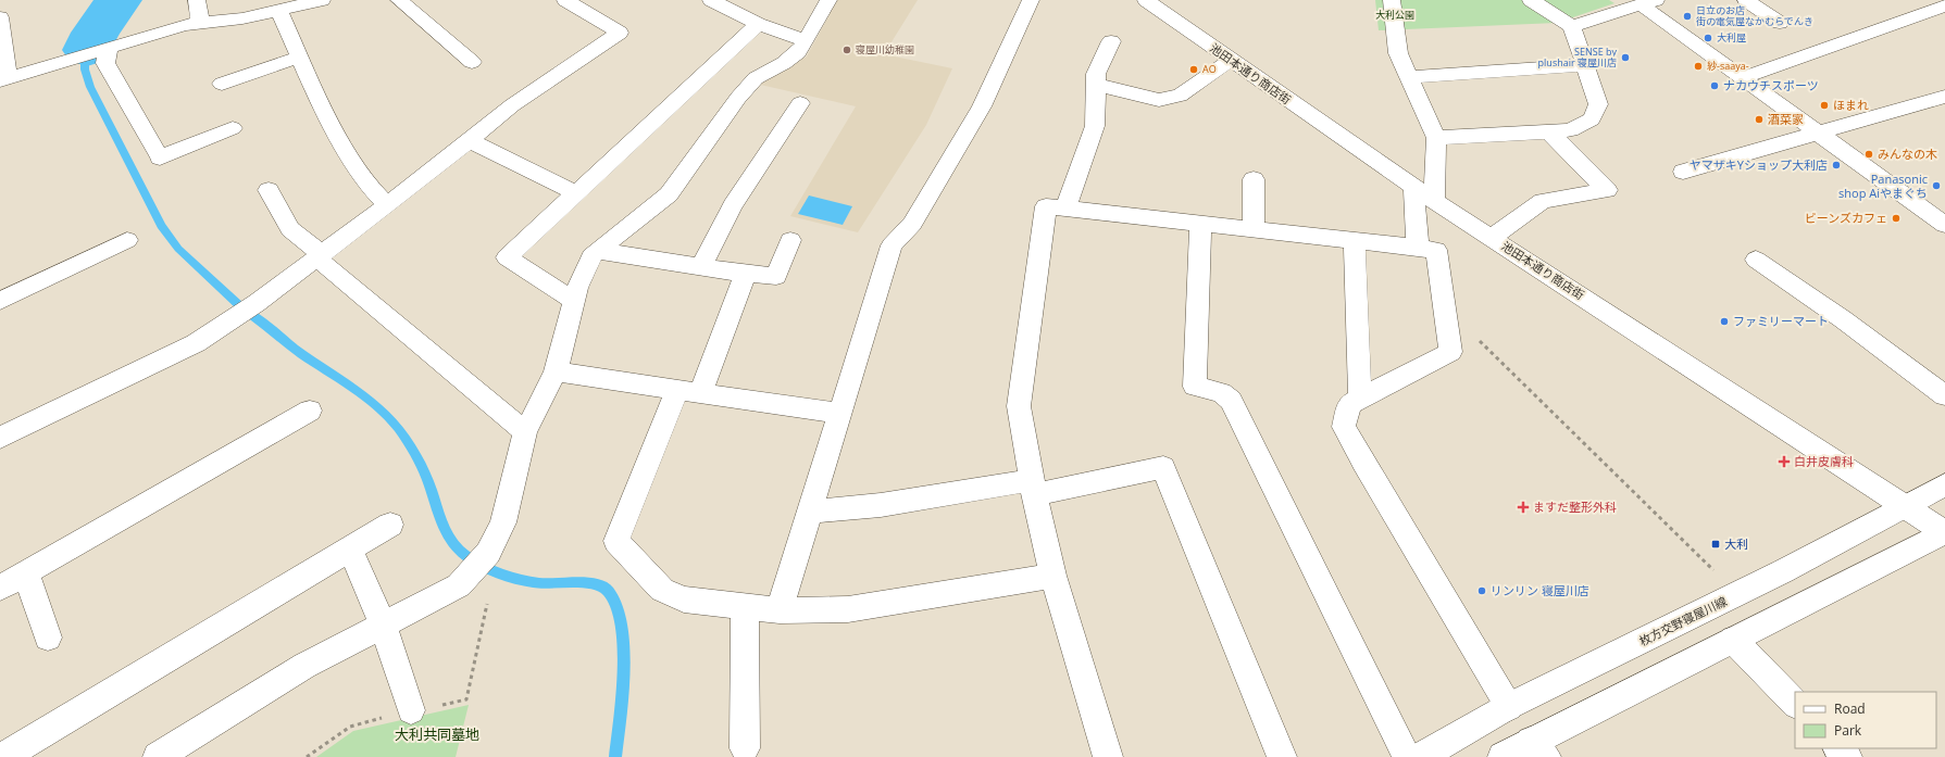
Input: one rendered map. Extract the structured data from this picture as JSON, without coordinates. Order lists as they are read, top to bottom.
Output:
{
  "streets": {
    "street": ["池田本通り商店街", "枚方交野寝屋川線"]
  },
  "crossings": [
    ["池田本通り商店街", "枚方交野寝屋川線"]
  ],
  "parks": ["大利公園", "大利共同墓地"],
  "places": {
    "other": [
      "日立のお店 街の電気屋なかむらでんき",
      "大利屋",
      "寝屋川幼稚園",
      "SENSE by plushair 寝屋川店",
      "紗-saaya-",
      "AO",
      "ナカウチスポーツ",
      "ほまれ",
      "酒菜家",
      "みんなの木",
      "ヤマザキYショップ大利店",
      "Panasonic shop Aiやまぐち",
      "ビーンズカフェ",
      "ファミリーマート",
      "リンリン 寝屋川店"
    ],
    "health": ["白井皮膚科", "ますだ整形外科"],
    "transit": ["大利"]
  },
  "legend": ["Road", "Park"]
}
